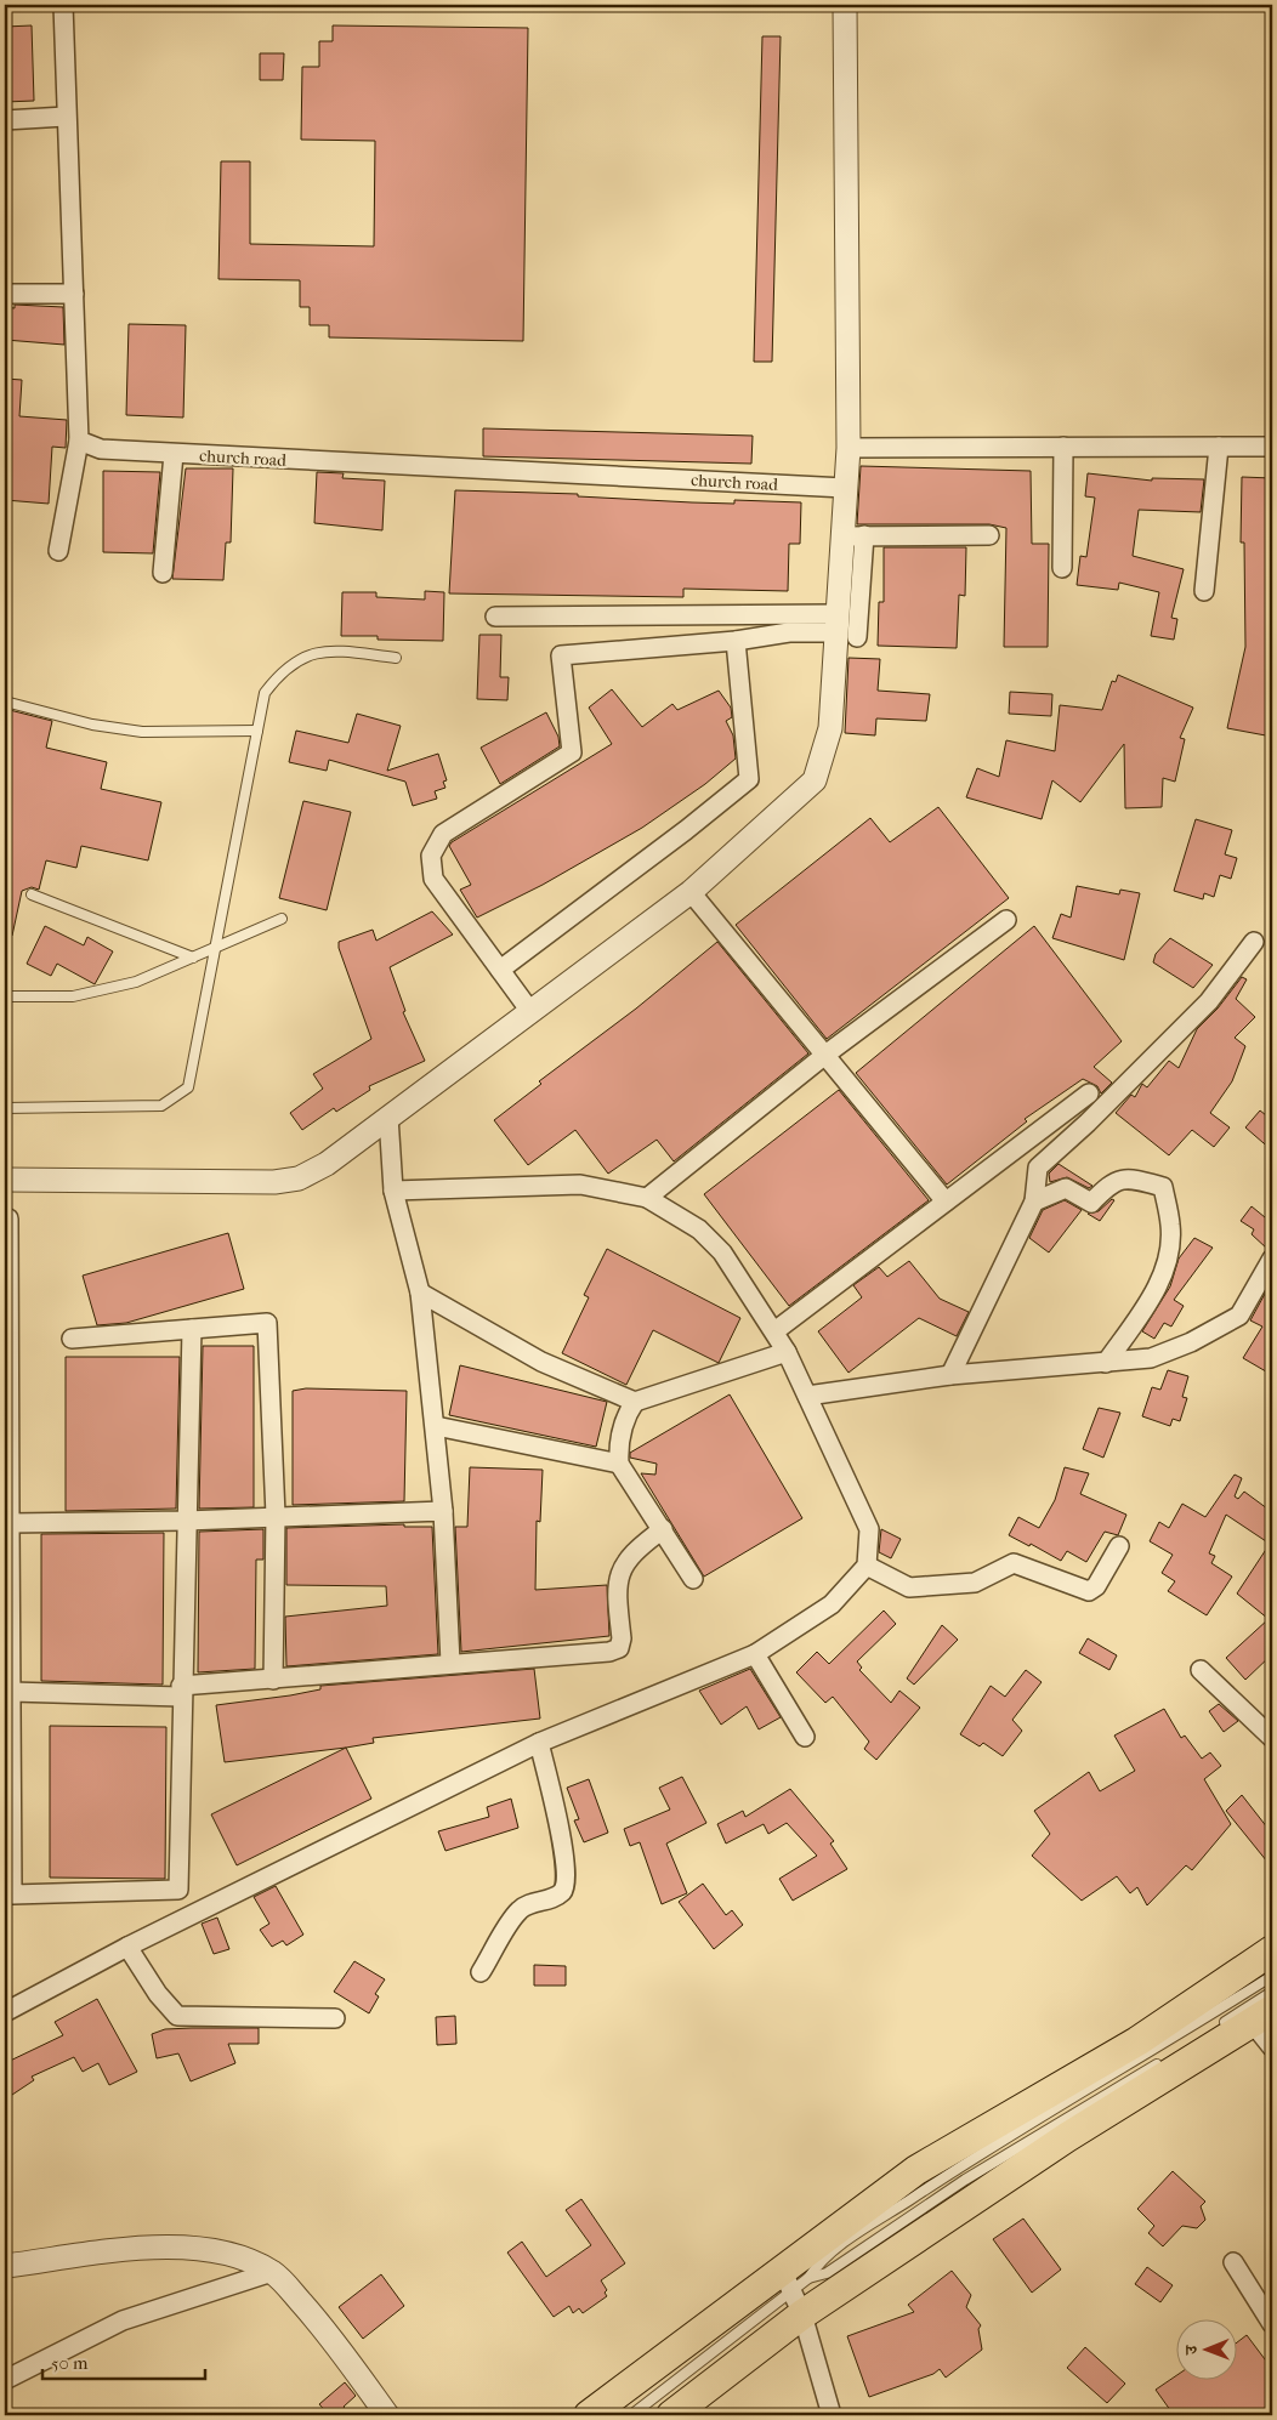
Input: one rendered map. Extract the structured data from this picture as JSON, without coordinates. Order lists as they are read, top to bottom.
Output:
{
  "streets": {
    "street": ["church road"]
  },
  "scale_bar": "50 m",
  "north": "left"
}
